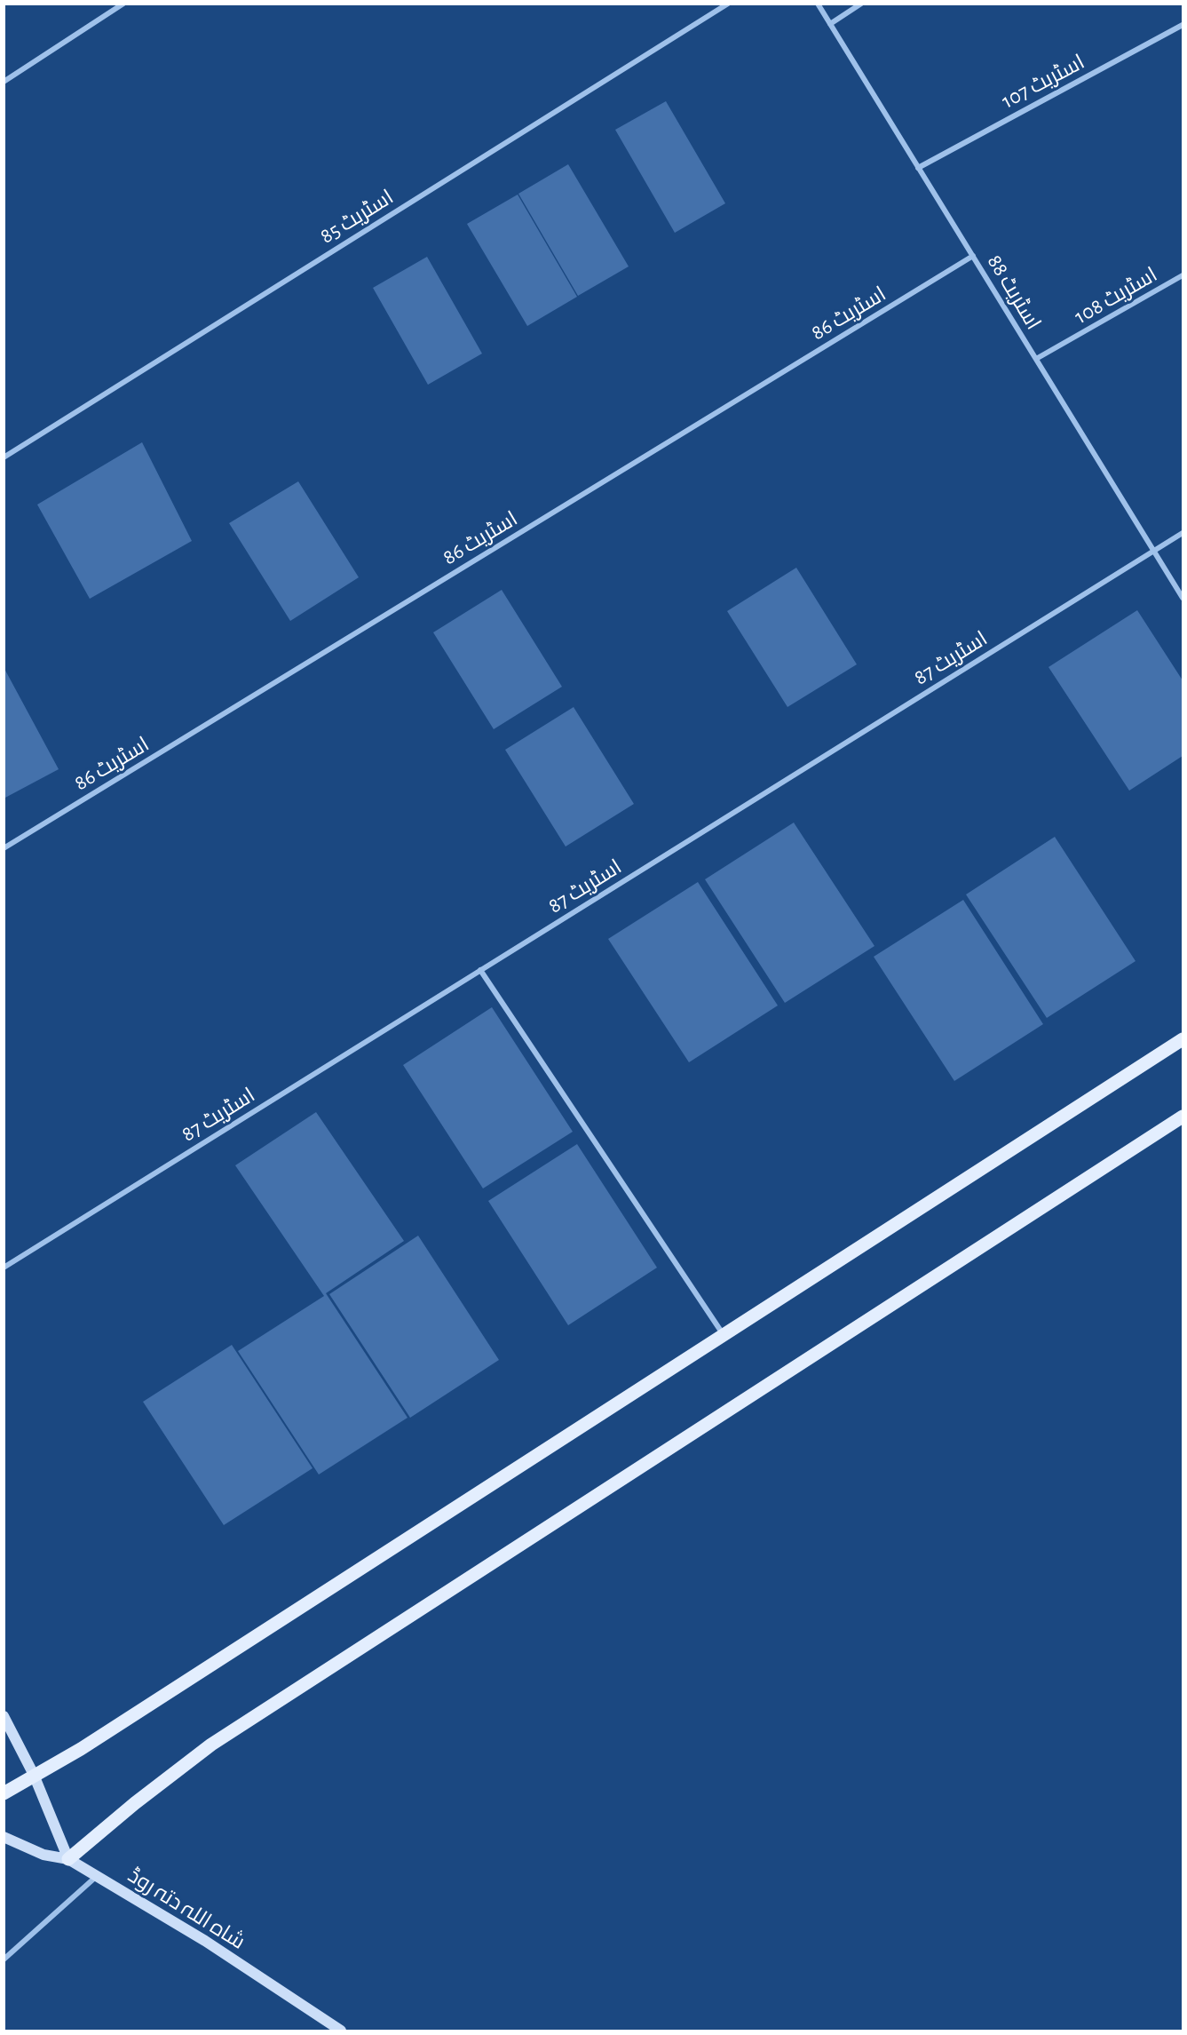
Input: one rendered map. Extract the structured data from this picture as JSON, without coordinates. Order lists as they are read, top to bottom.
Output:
{
  "streets": {
    "street": [
      "اسٹریٹ 107",
      "اسٹریٹ 85",
      "اسٹریٹ 88",
      "اسٹریٹ 108",
      "اسٹریٹ 86",
      "اسٹریٹ 87",
      "شاہ اللہ دتہ روڈ"
    ]
  },
  "crossings": [
    ["اسٹریٹ 107", "اسٹریٹ 88"],
    ["اسٹریٹ 88", "اسٹریٹ 108"],
    ["اسٹریٹ 88", "اسٹریٹ 86"],
    ["اسٹریٹ 88", "اسٹریٹ 87"]
  ]
}
